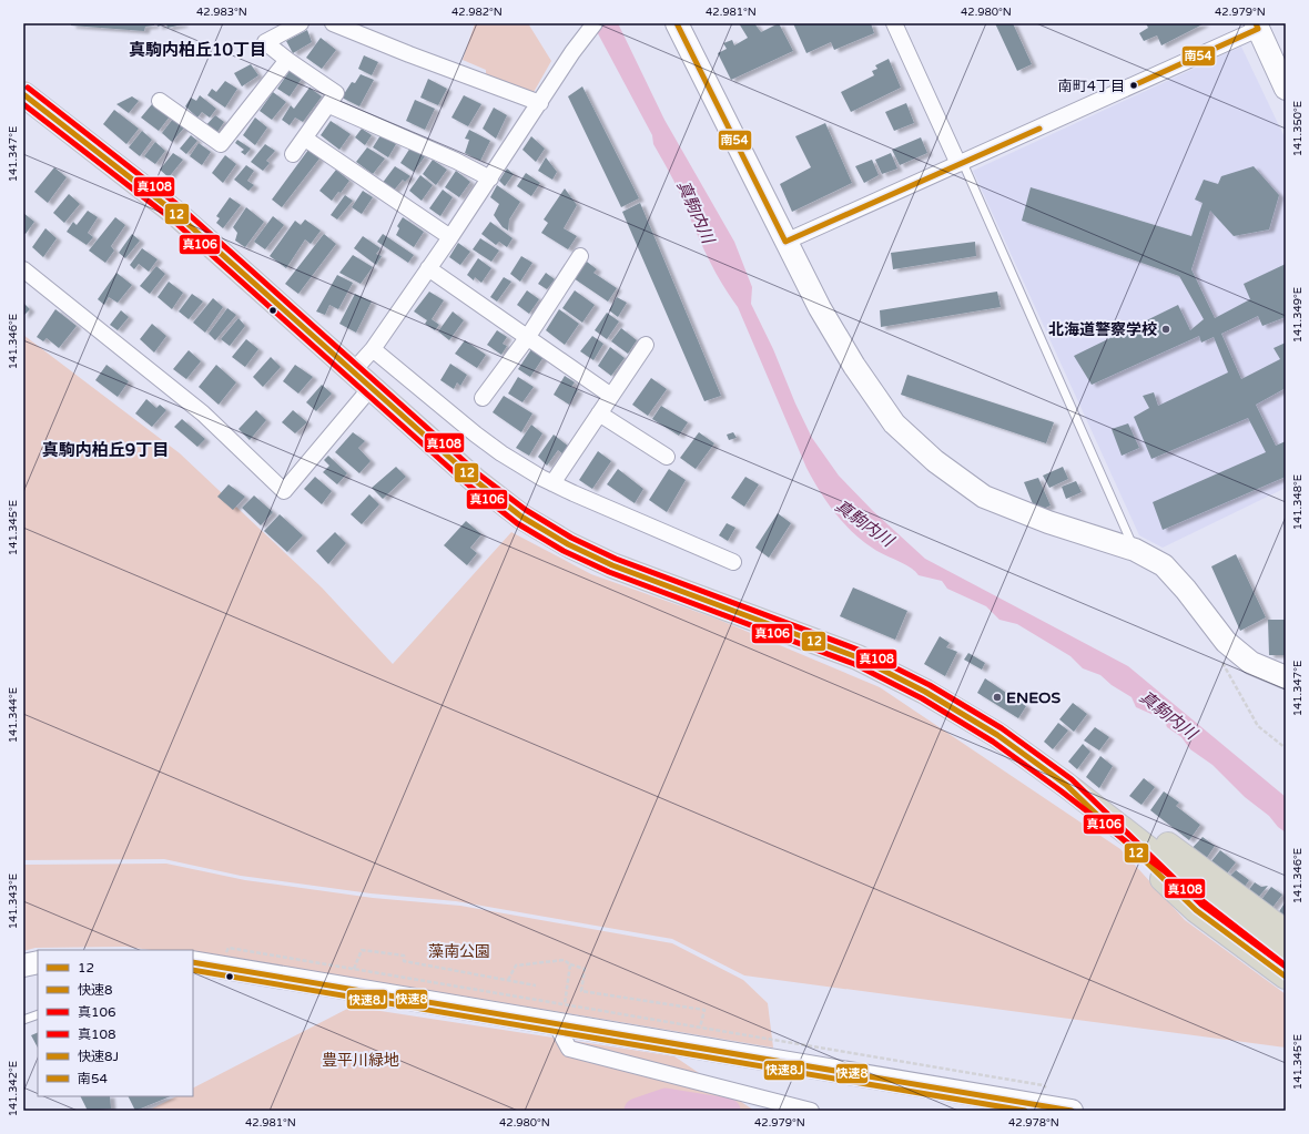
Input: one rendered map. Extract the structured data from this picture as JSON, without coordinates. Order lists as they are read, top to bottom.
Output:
{
  "districts": ["真駒内柏丘10丁目", "真駒内柏丘9丁目"],
  "water": ["真駒内川"],
  "parks": ["藻南公園", "豊平川緑地"],
  "places": ["南町4丁目", "北海道警察学校", "ENEOS"],
  "lines": [
    "transit line 南54",
    "transit line 真108",
    "transit line 12",
    "transit line 真106",
    "transit line 快速8",
    "transit line 快速8J"
  ],
  "legend": [
    "12",
    "快速8",
    "真106",
    "真108",
    "快速8J",
    "南54"
  ],
  "coordinates": [
    "42.983°N",
    "42.982°N",
    "42.981°N",
    "42.980°N",
    "42.979°N",
    "141.350°E",
    "141.347°E",
    "141.349°E",
    "141.346°E",
    "141.348°E",
    "141.345°E",
    "141.344°E",
    "141.343°E",
    "141.342°E",
    "42.978°N"
  ]
}
